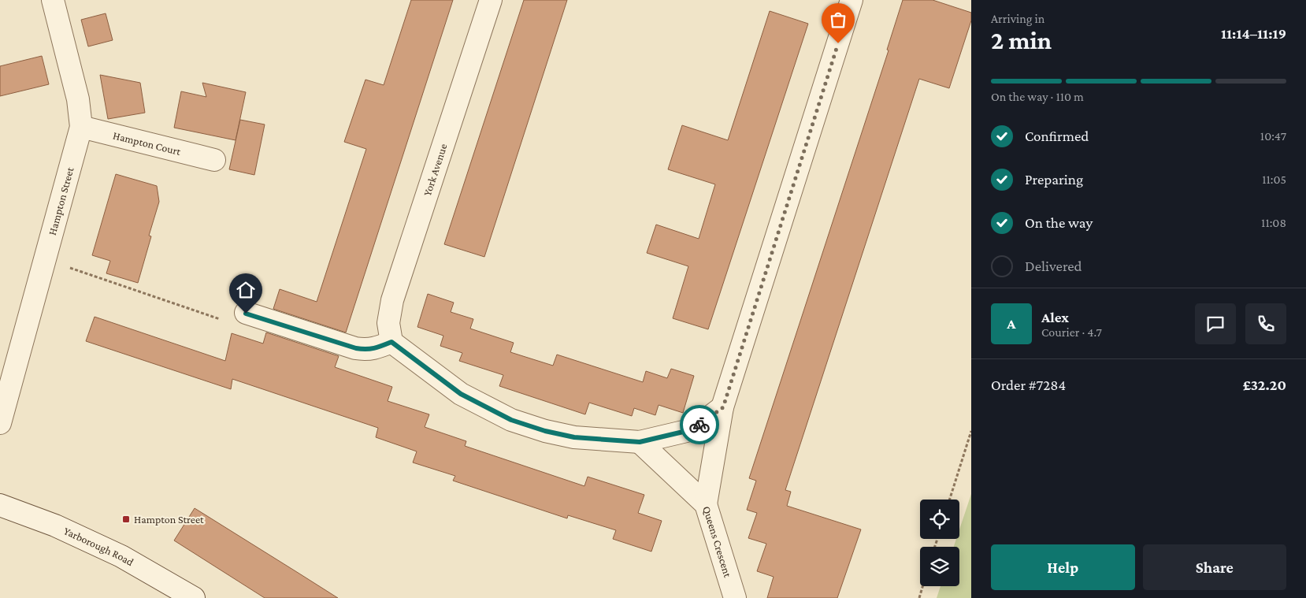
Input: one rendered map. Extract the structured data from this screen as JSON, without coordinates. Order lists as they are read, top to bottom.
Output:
{
  "streets": {
    "street": [
      "Hampton Court",
      "York Avenue",
      "Hampton Street",
      "Queens Crescent",
      "Yarborough Road"
    ]
  },
  "crossings": [
    ["Hampton Court", "Hampton Street"]
  ],
  "places": {
    "transit": ["Hampton Street"]
  },
  "page": {
    "heading": ["2 min", "Arriving in", "11:14–11:19"],
    "panel": [
      "Alex",
      "Courier · 4.7",
      "Order #7284",
      "£32.20"
    ],
    "bar": "On the way · 110 m",
    "list": [
      ["Confirmed", "10:47"],
      ["Preparing", "11:05"],
      ["On the way", "11:08"],
      "Delivered"
    ],
    "round": "A",
    "buttons": ["Help", "Share"]
  }
}
